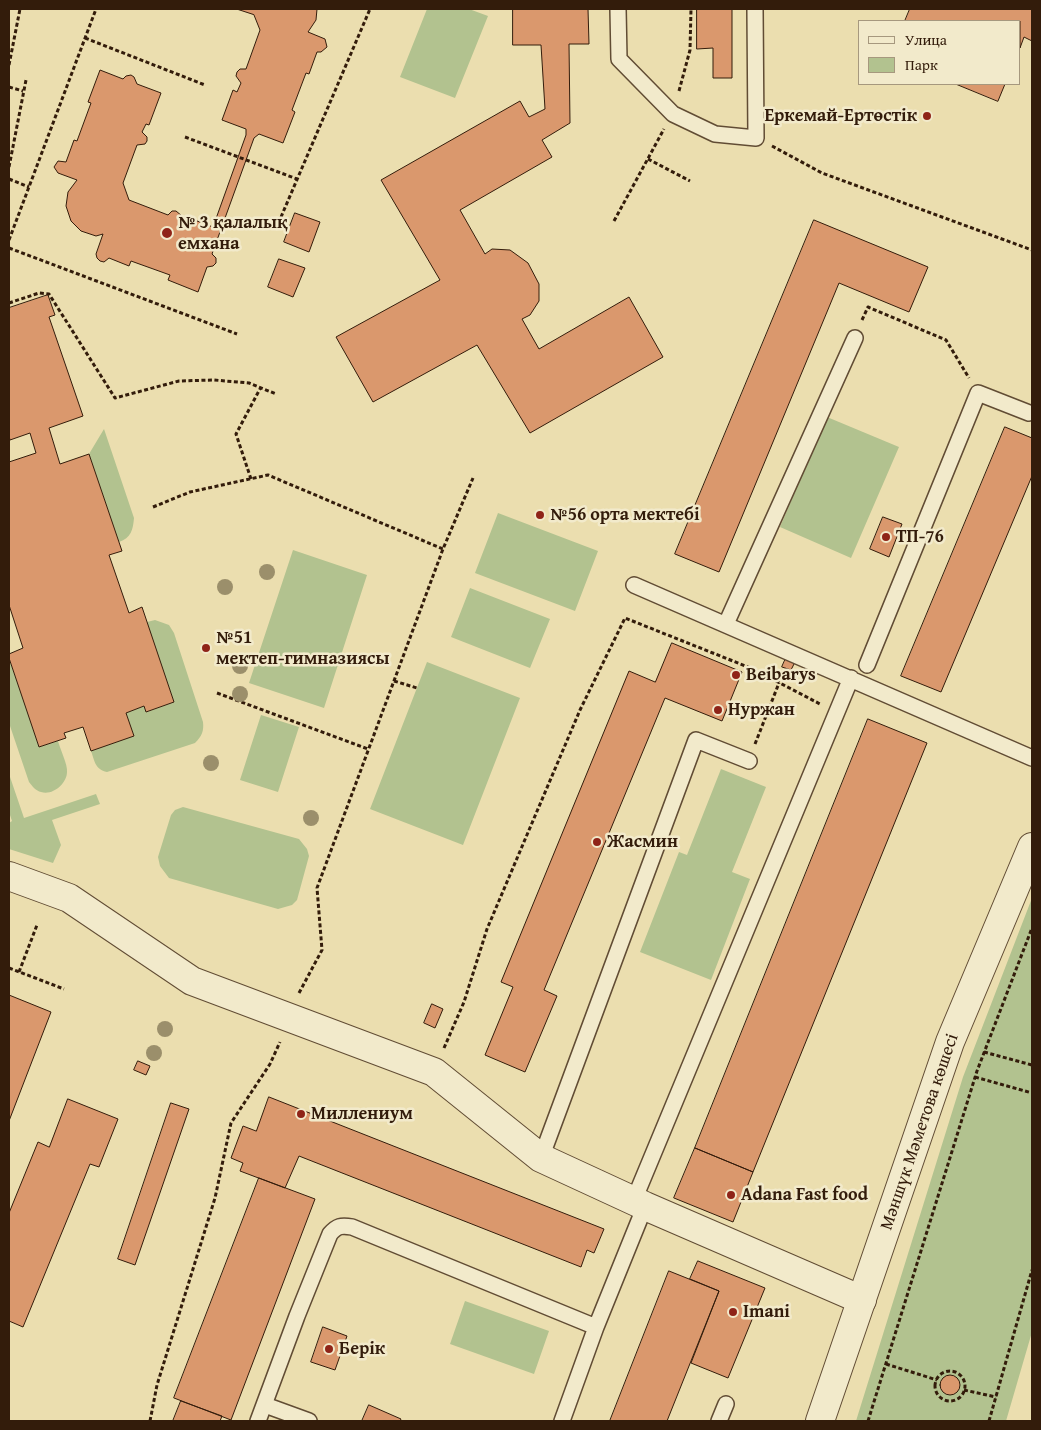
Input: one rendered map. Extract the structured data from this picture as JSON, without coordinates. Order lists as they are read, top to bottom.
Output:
{
  "streets": {
    "street": ["Мәншүк Мәметова көшесі"]
  },
  "places": [
    "Еркемай-Ертөстік",
    "№ 3 қалалық емхана",
    "№56 орта мектебі",
    "ТП-76",
    "№51 мектеп-гимназиясы",
    "Beibarys",
    "Нуржан",
    "Жасмин",
    "Миллениум",
    "Adana Fast food",
    "Imani",
    "Берік"
  ],
  "legend": ["Улица", "Парк"]
}
